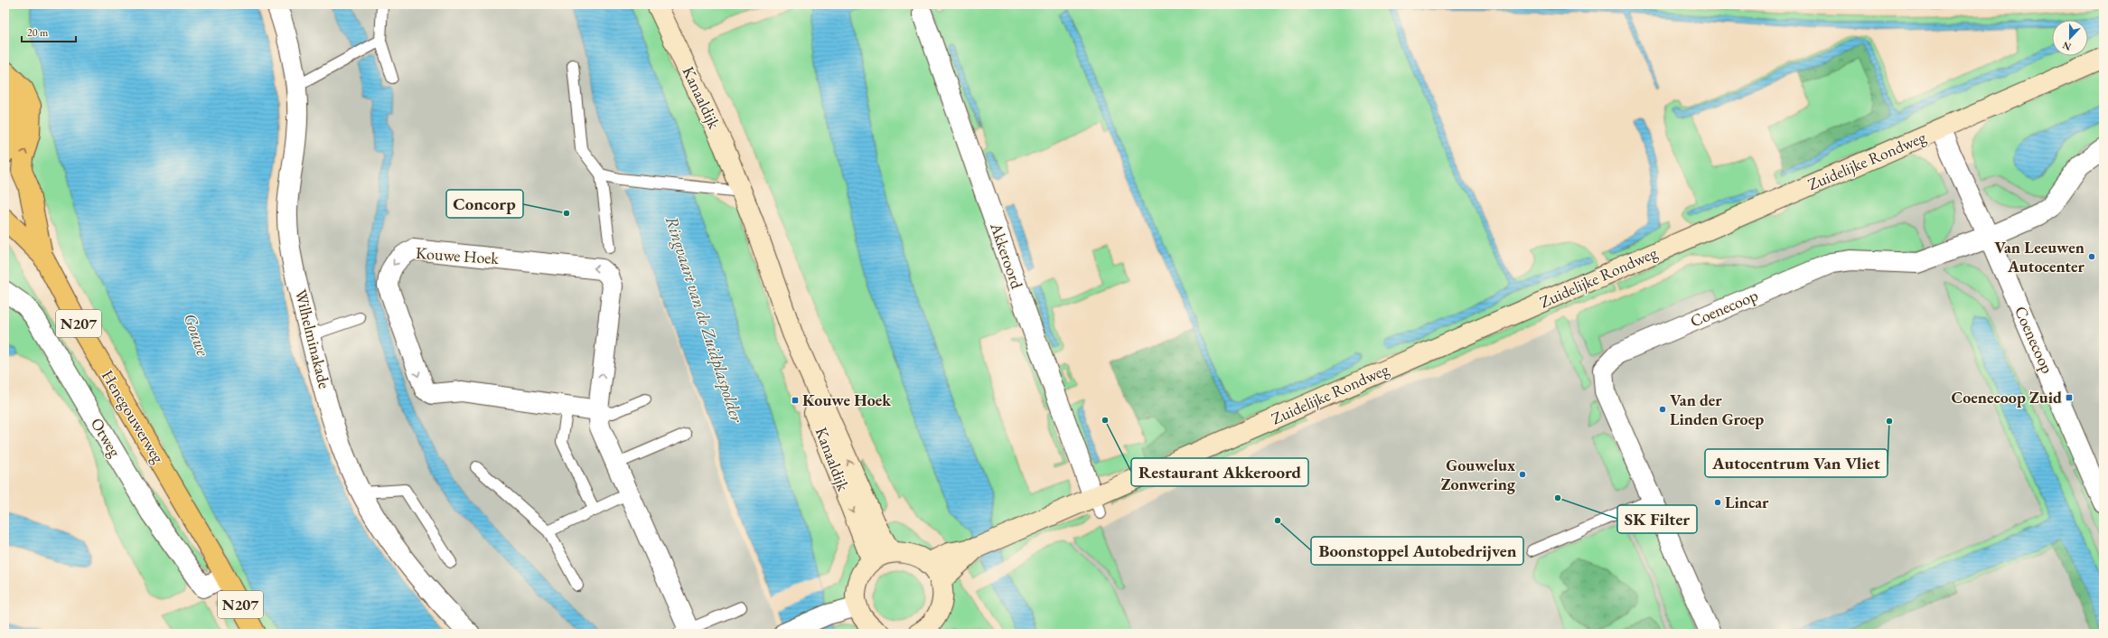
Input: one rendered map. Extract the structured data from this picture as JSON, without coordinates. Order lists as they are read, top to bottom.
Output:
{
  "streets": {
    "main road": [
      "Kanaaldijk",
      "Zuidelijke Rondweg",
      "N207",
      "Henegouwerweg"
    ],
    "street": [
      "Kouwe Hoek",
      "Akkeroord",
      "Coenecoop",
      "Wilhelminakade",
      "Otweg"
    ]
  },
  "crossings": [
    ["Zuidelijke Rondweg", "Akkeroord"],
    ["Zuidelijke Rondweg", "Coenecoop"],
    ["Henegouwerweg", "Otweg"]
  ],
  "water": ["Ringvaart van de Zuidplaspolder", "Gouwe"],
  "places": {
    "other": [
      "Concorp",
      "Van Leeuwen Autocenter",
      "Van der Linden Groep",
      "Restaurant Akkeroord",
      "Autocentrum Van Vliet",
      "Gouwelux Zonwering",
      "SK Filter",
      "Lincar",
      "Boonstoppel Autobedrijven"
    ],
    "transit": ["Coenecoop Zuid", "Kouwe Hoek"]
  },
  "scale_bar": "20 m",
  "north": "bottom"
}
